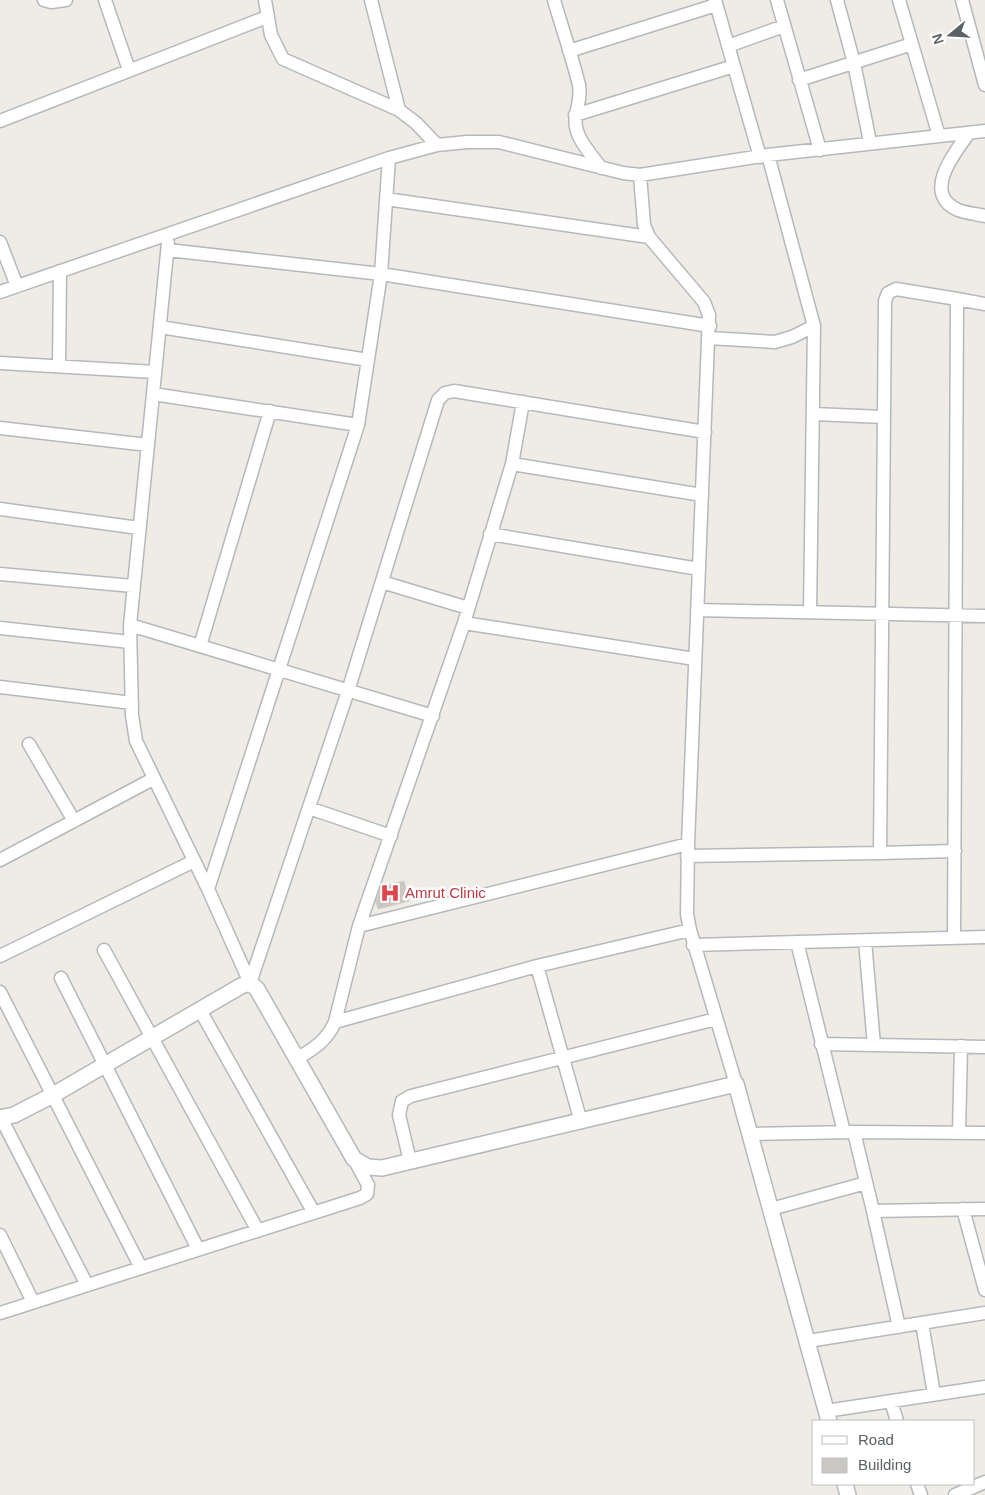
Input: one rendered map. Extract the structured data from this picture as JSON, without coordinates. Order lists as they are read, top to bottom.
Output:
{
  "places": {
    "hospital": ["Amrut Clinic"]
  },
  "legend": ["Road", "Building"],
  "north": "left"
}
